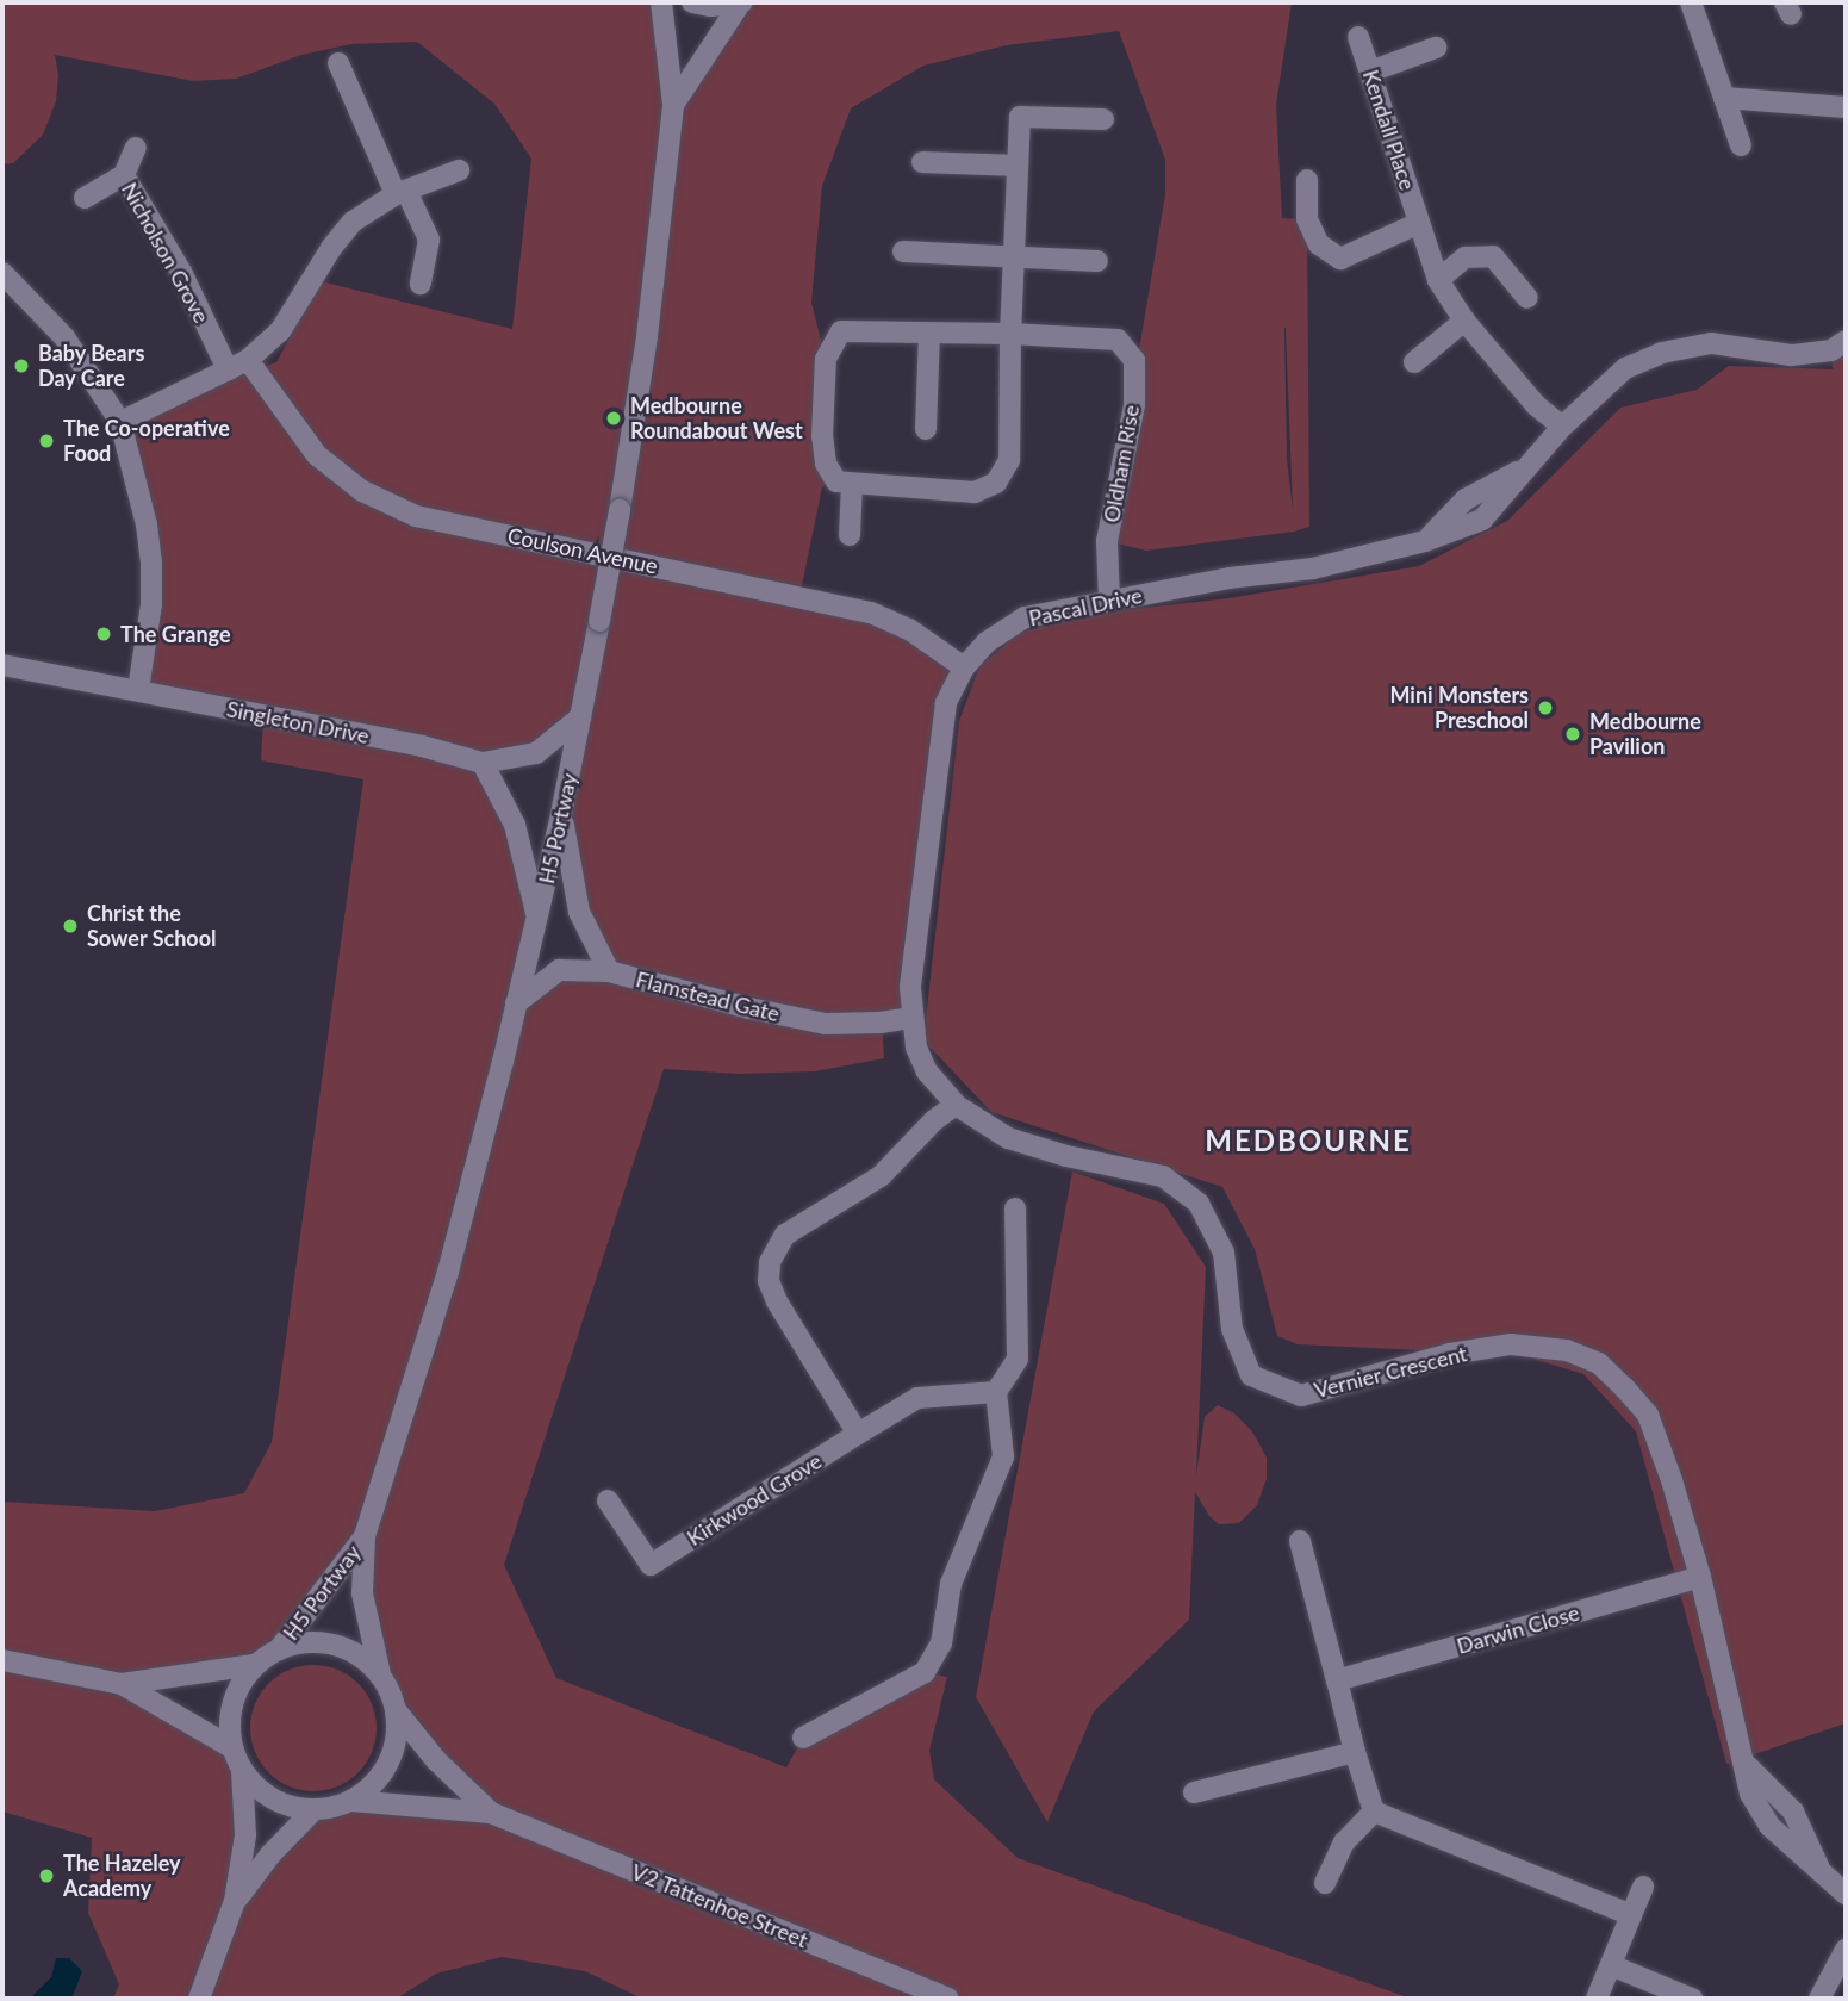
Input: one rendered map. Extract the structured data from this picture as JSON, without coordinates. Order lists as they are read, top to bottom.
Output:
{
  "streets": {
    "street": [
      "Kendall Place",
      "Nicholson Grove",
      "Oldham Rise",
      "Coulson Avenue",
      "Pascal Drive",
      "Singleton Drive",
      "H5 Portway",
      "Flamstead Gate",
      "Vernier Crescent",
      "Kirkwood Grove",
      "Darwin Close",
      "V2 Tattenhoe Street"
    ]
  },
  "crossings": [
    ["Kendall Place", "Pascal Drive"],
    ["Oldham Rise", "Pascal Drive"],
    ["Coulson Avenue", "Pascal Drive"],
    ["Pascal Drive", "Flamstead Gate"],
    ["Pascal Drive", "Vernier Crescent"],
    ["Singleton Drive", "H5 Portway"],
    ["H5 Portway", "Flamstead Gate"],
    ["H5 Portway", "V2 Tattenhoe Street"],
    ["Flamstead Gate", "Vernier Crescent"],
    ["Vernier Crescent", "Darwin Close"]
  ],
  "districts": ["MEDBOURNE"],
  "places": [
    "Baby Bears Day Care",
    "Medbourne Roundabout West",
    "The Co-operative Food",
    "The Grange",
    "Mini Monsters Preschool",
    "Medbourne Pavilion",
    "Christ the Sower School",
    "The Hazeley Academy"
  ]
}
